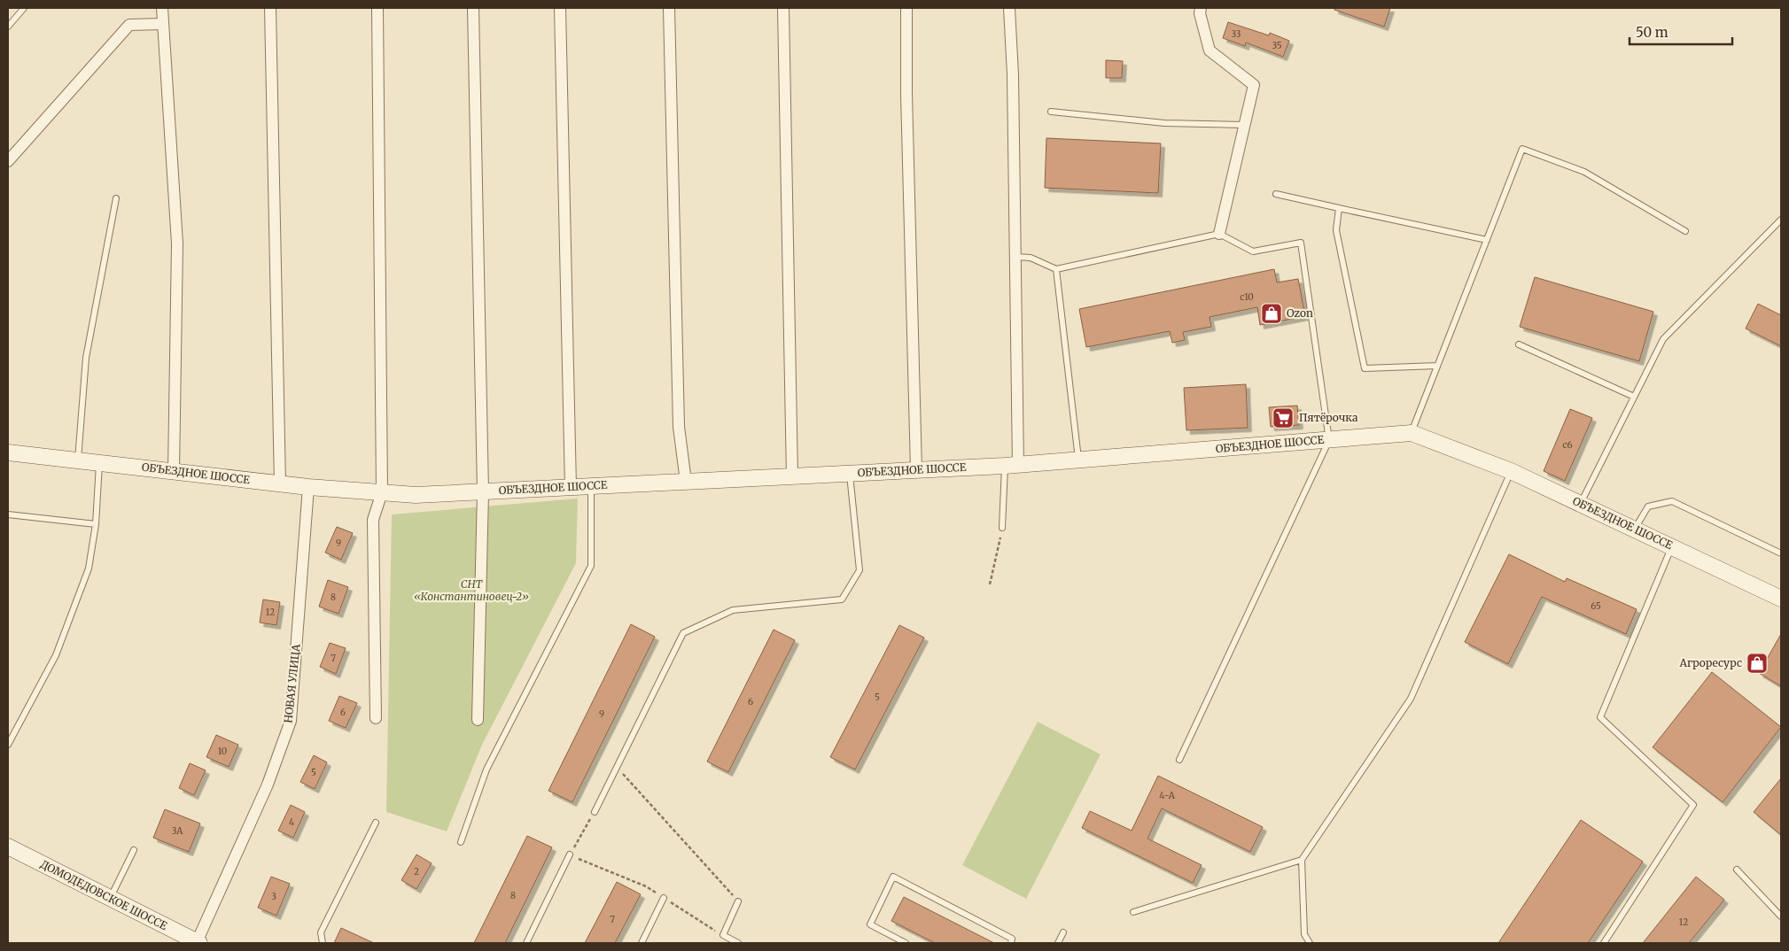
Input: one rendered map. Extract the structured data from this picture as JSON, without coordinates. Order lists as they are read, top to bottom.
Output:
{
  "streets": {
    "main road": ["ОБЪЕЗДНОЕ ШОССЕ", "ДОМОДЕДОВСКОЕ ШОССЕ"],
    "street": ["НОВАЯ УЛИЦА"]
  },
  "crossings": [
    ["ОБЪЕЗДНОЕ ШОССЕ", "НОВАЯ УЛИЦА"],
    ["НОВАЯ УЛИЦА", "ДОМОДЕДОВСКОЕ ШОССЕ"]
  ],
  "parks": ["СНТ «Константиновец-2»"],
  "places": {
    "shop": ["Ozon", "Агроресурс"],
    "supermarket": ["Пятёрочка"]
  },
  "house_numbers": [
    "33",
    "35",
    "с10",
    "с6",
    "9",
    "8",
    "65",
    "12",
    "7",
    "5",
    "6",
    "6",
    "9",
    "10",
    "5",
    "4-А",
    "4",
    "3А",
    "2",
    "8",
    "3",
    "7",
    "12"
  ],
  "scale_bar": "50 m"
}
